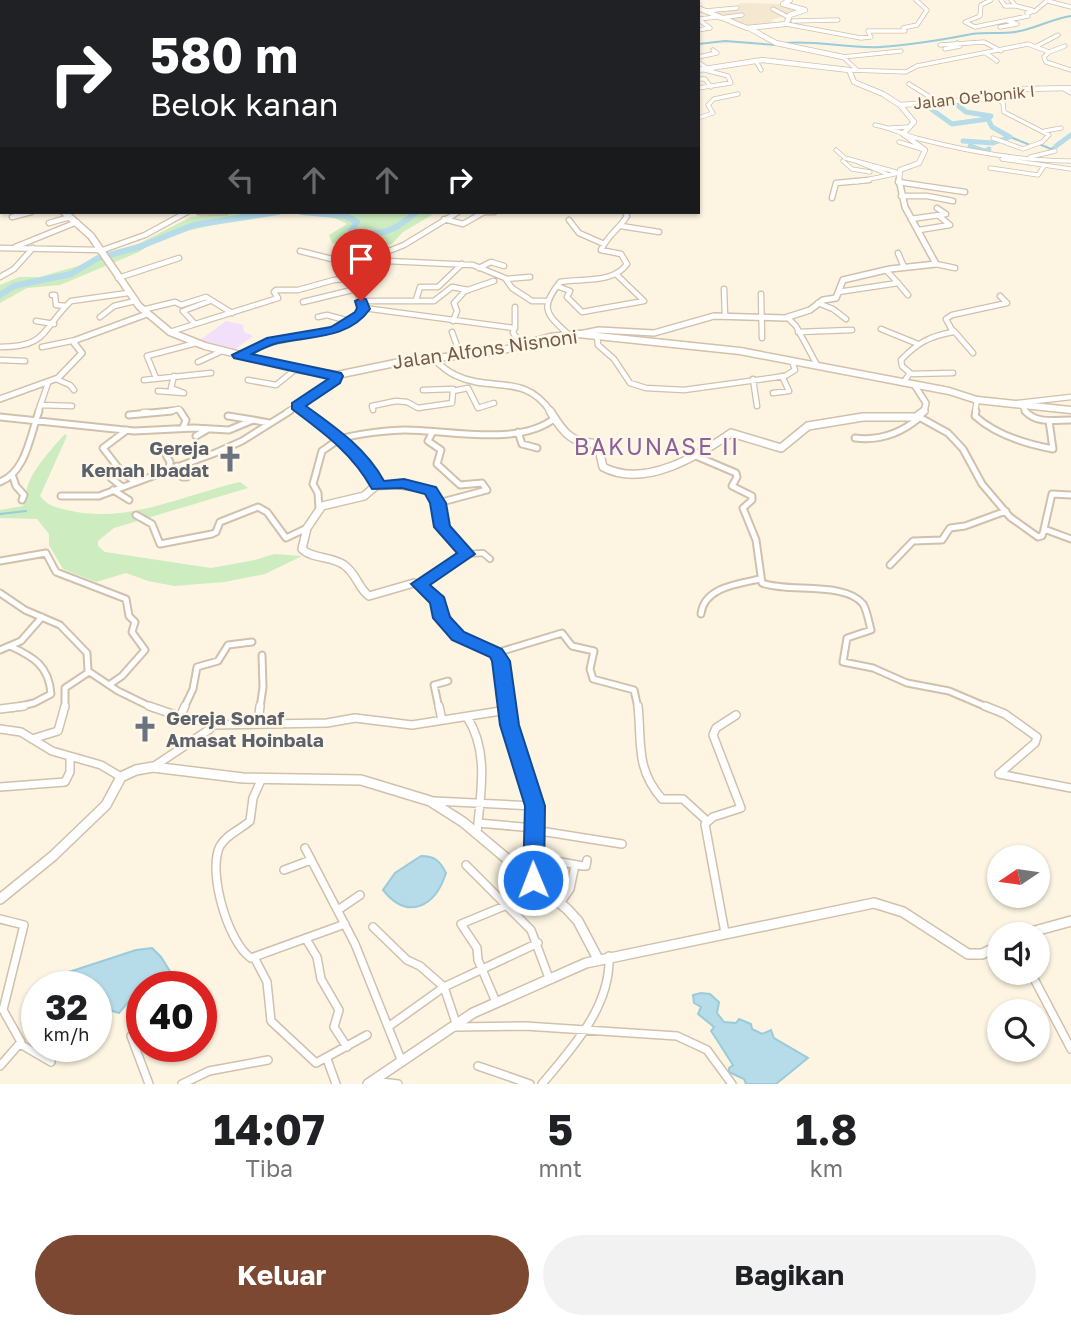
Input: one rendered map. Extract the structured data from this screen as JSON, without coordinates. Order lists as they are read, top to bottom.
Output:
{
  "streets": {
    "main road": ["Jalan Alfons Nisnoni"],
    "street": ["Jalan Oe'bonik I"]
  },
  "districts": ["BAKUNASE II"],
  "places": {
    "church": ["Gereja Kemah Ibadat", "Gereja Sonaf Amasat Hoinbala"]
  },
  "north": "left",
  "page": {
    "turn": ["580 m", "Belok kanan"],
    "speed": "32 km/h",
    "limit": "40",
    "eta": [
      "14:07",
      "Tiba",
      "5",
      "mnt",
      "1.8",
      "km"
    ],
    "buttons": ["Keluar", "Bagikan"]
  }
}
